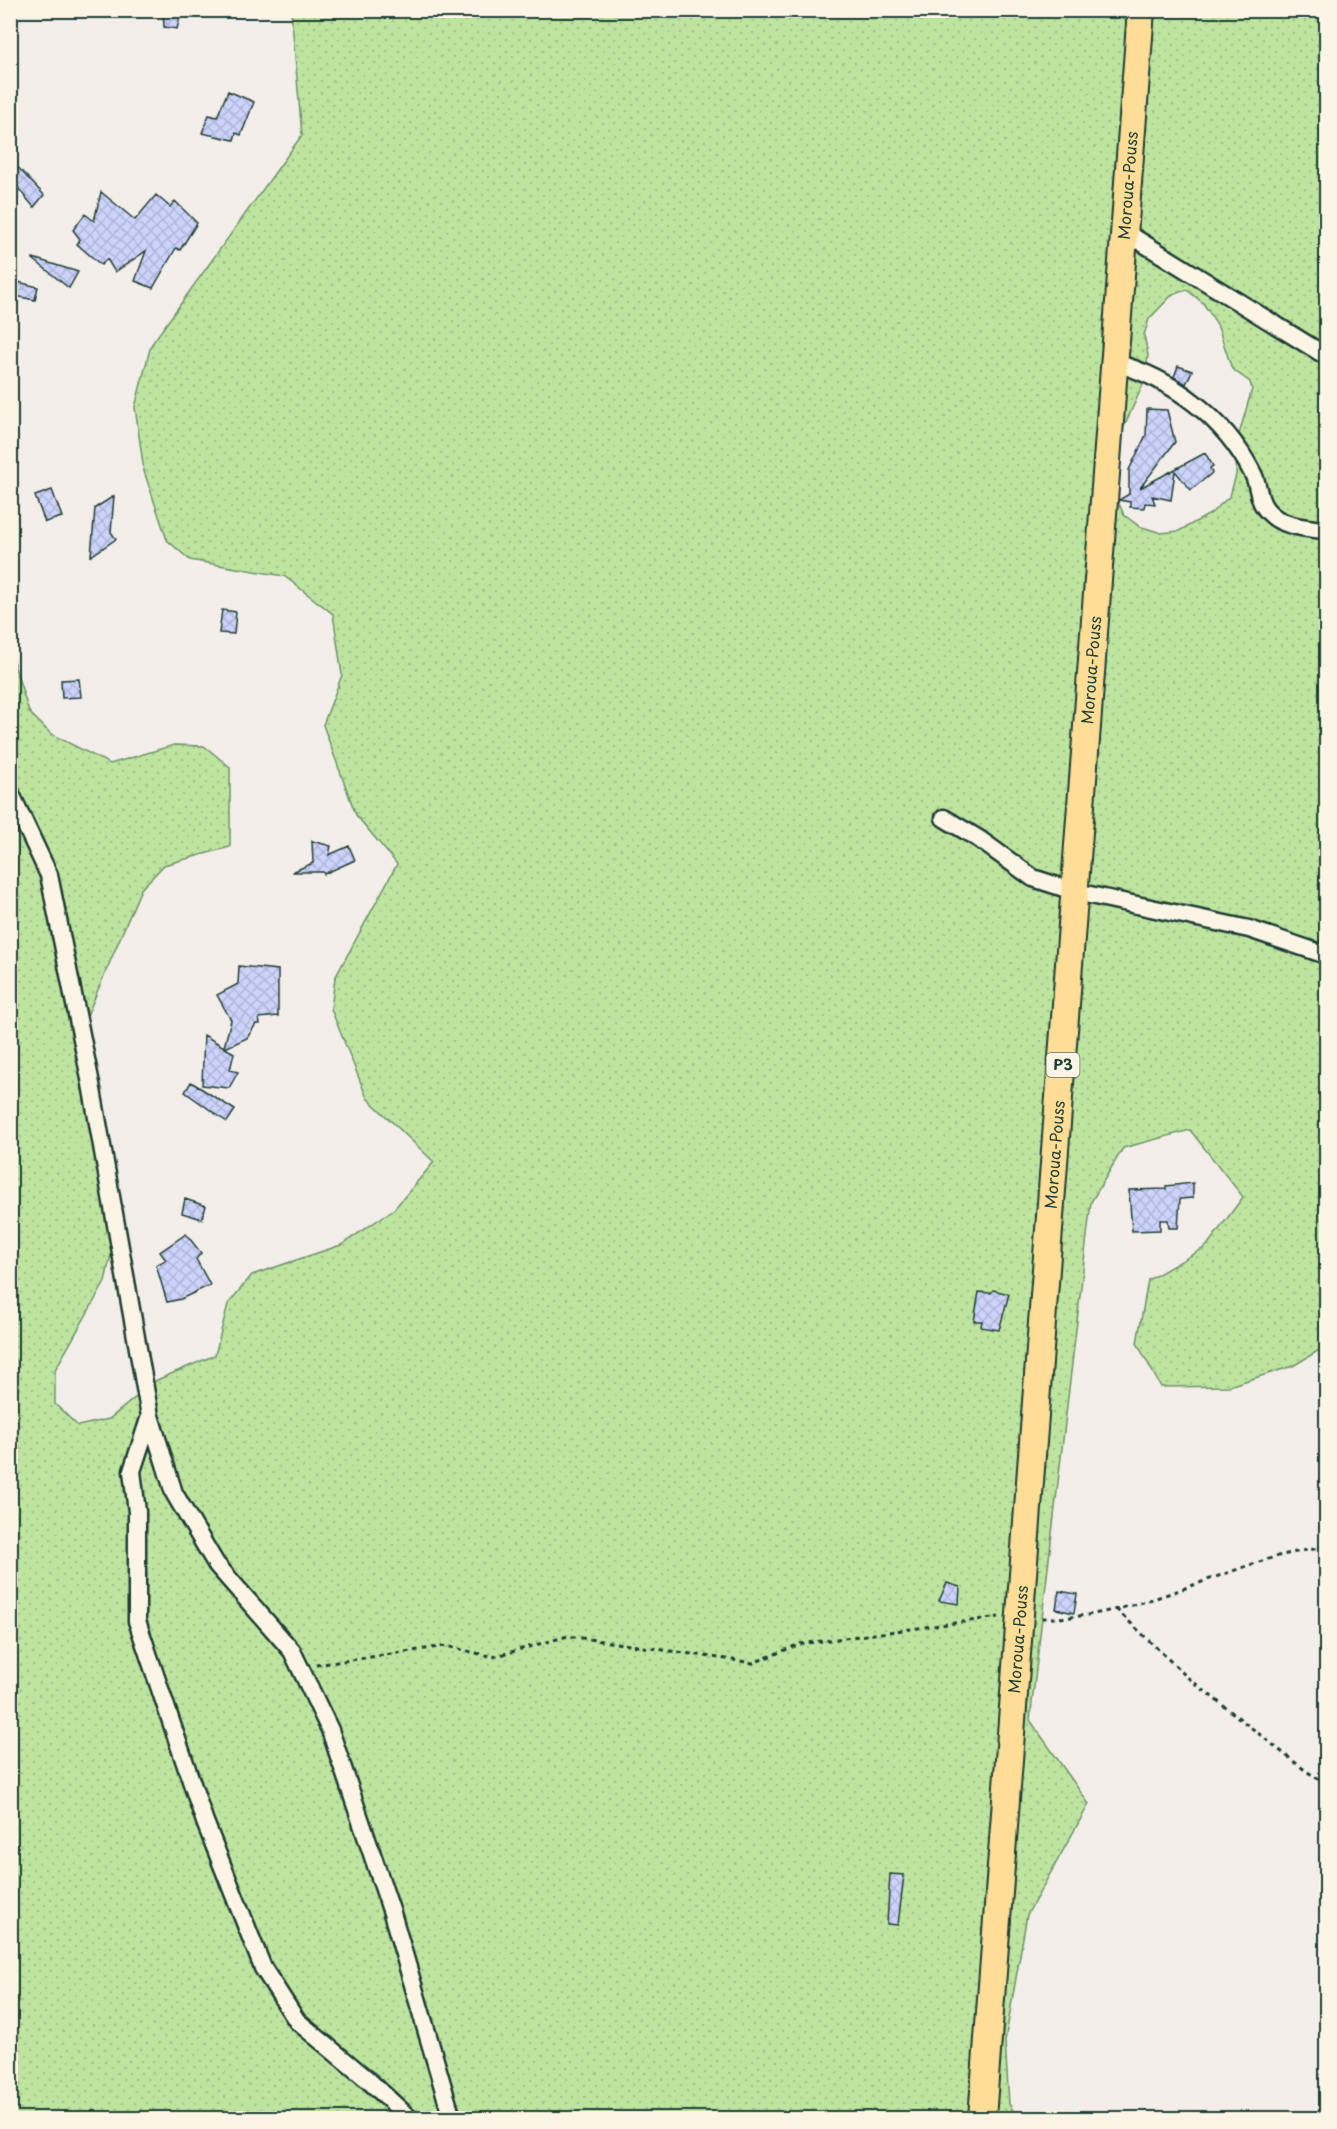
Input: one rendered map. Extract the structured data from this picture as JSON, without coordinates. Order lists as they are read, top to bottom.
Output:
{
  "streets": {
    "main road": ["Moroua-Pouss", "P3"]
  }
}
